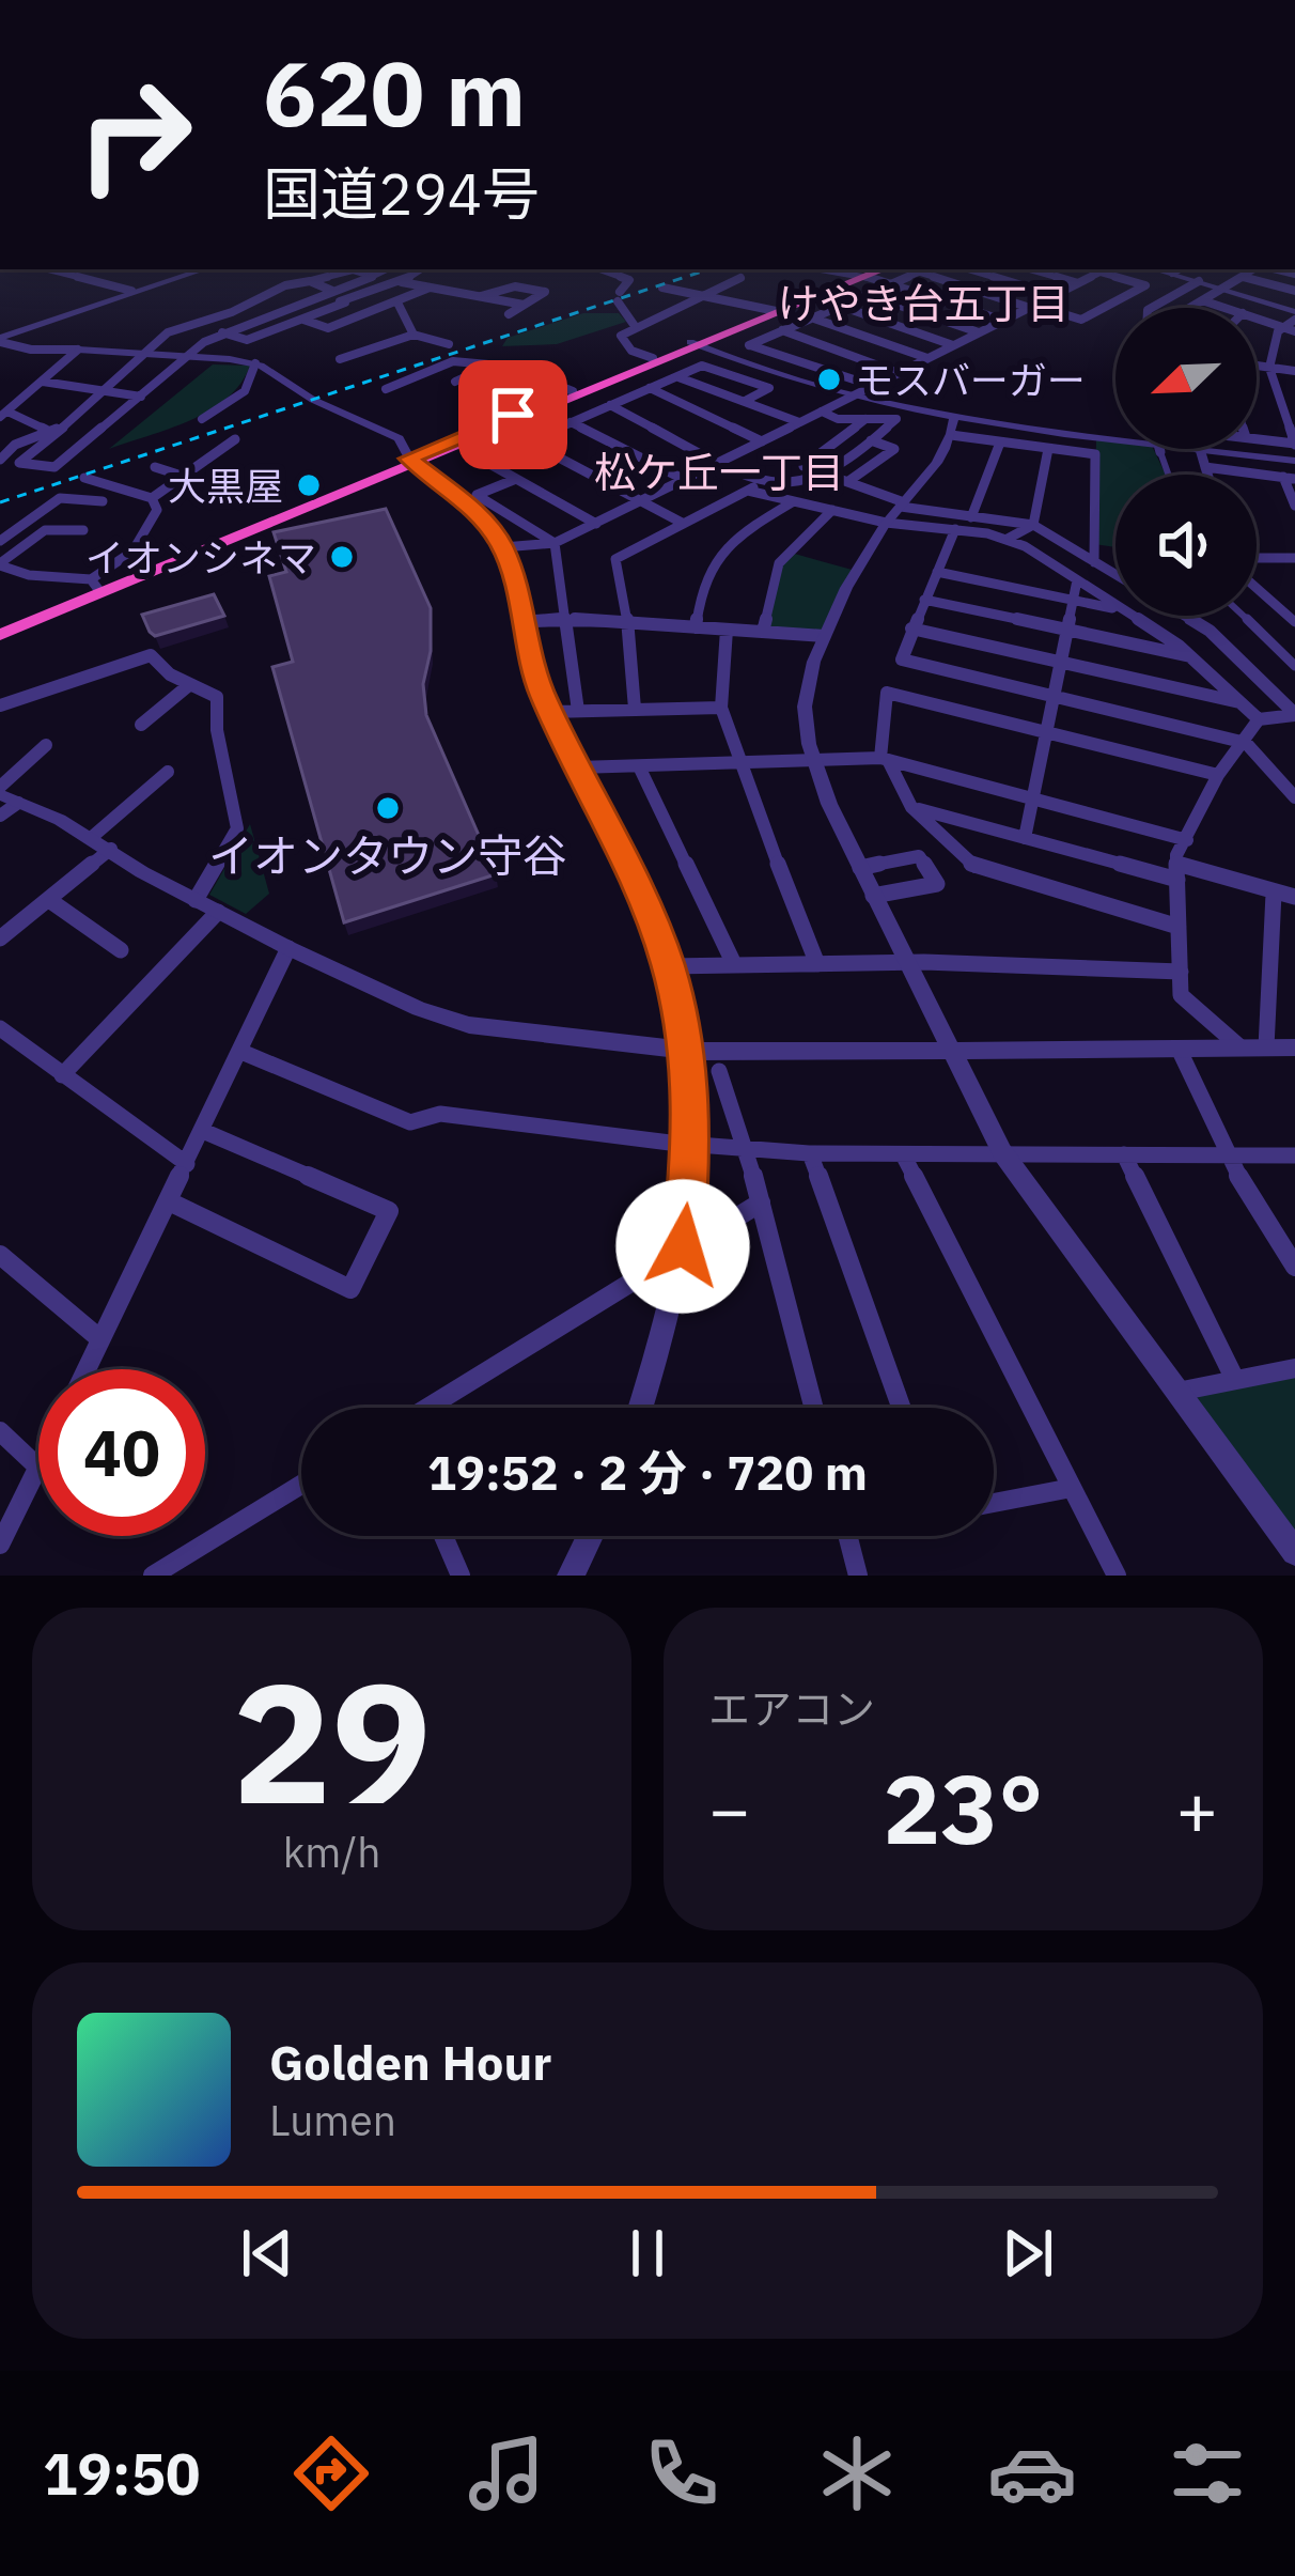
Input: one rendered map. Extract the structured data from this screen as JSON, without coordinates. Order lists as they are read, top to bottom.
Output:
{
  "districts": ["けやき台五丁目", "松ケ丘一丁目"],
  "places": [
    "モスバーガー",
    "大黒屋",
    "イオンシネマ",
    "イオンタウン守谷"
  ],
  "north": "bottom left",
  "page": {
    "turn": ["620 m", "国道294号"],
    "limit": "40",
    "trip": "19:52 · 2 分 · 720 m",
    "tile": [
      ["29", "km/h"],
      "エアコン"
    ],
    "heat": ["−", "23°", "+"],
    "song": ["Golden Hour", "Lumen"],
    "tabs": "19:50"
  }
}
